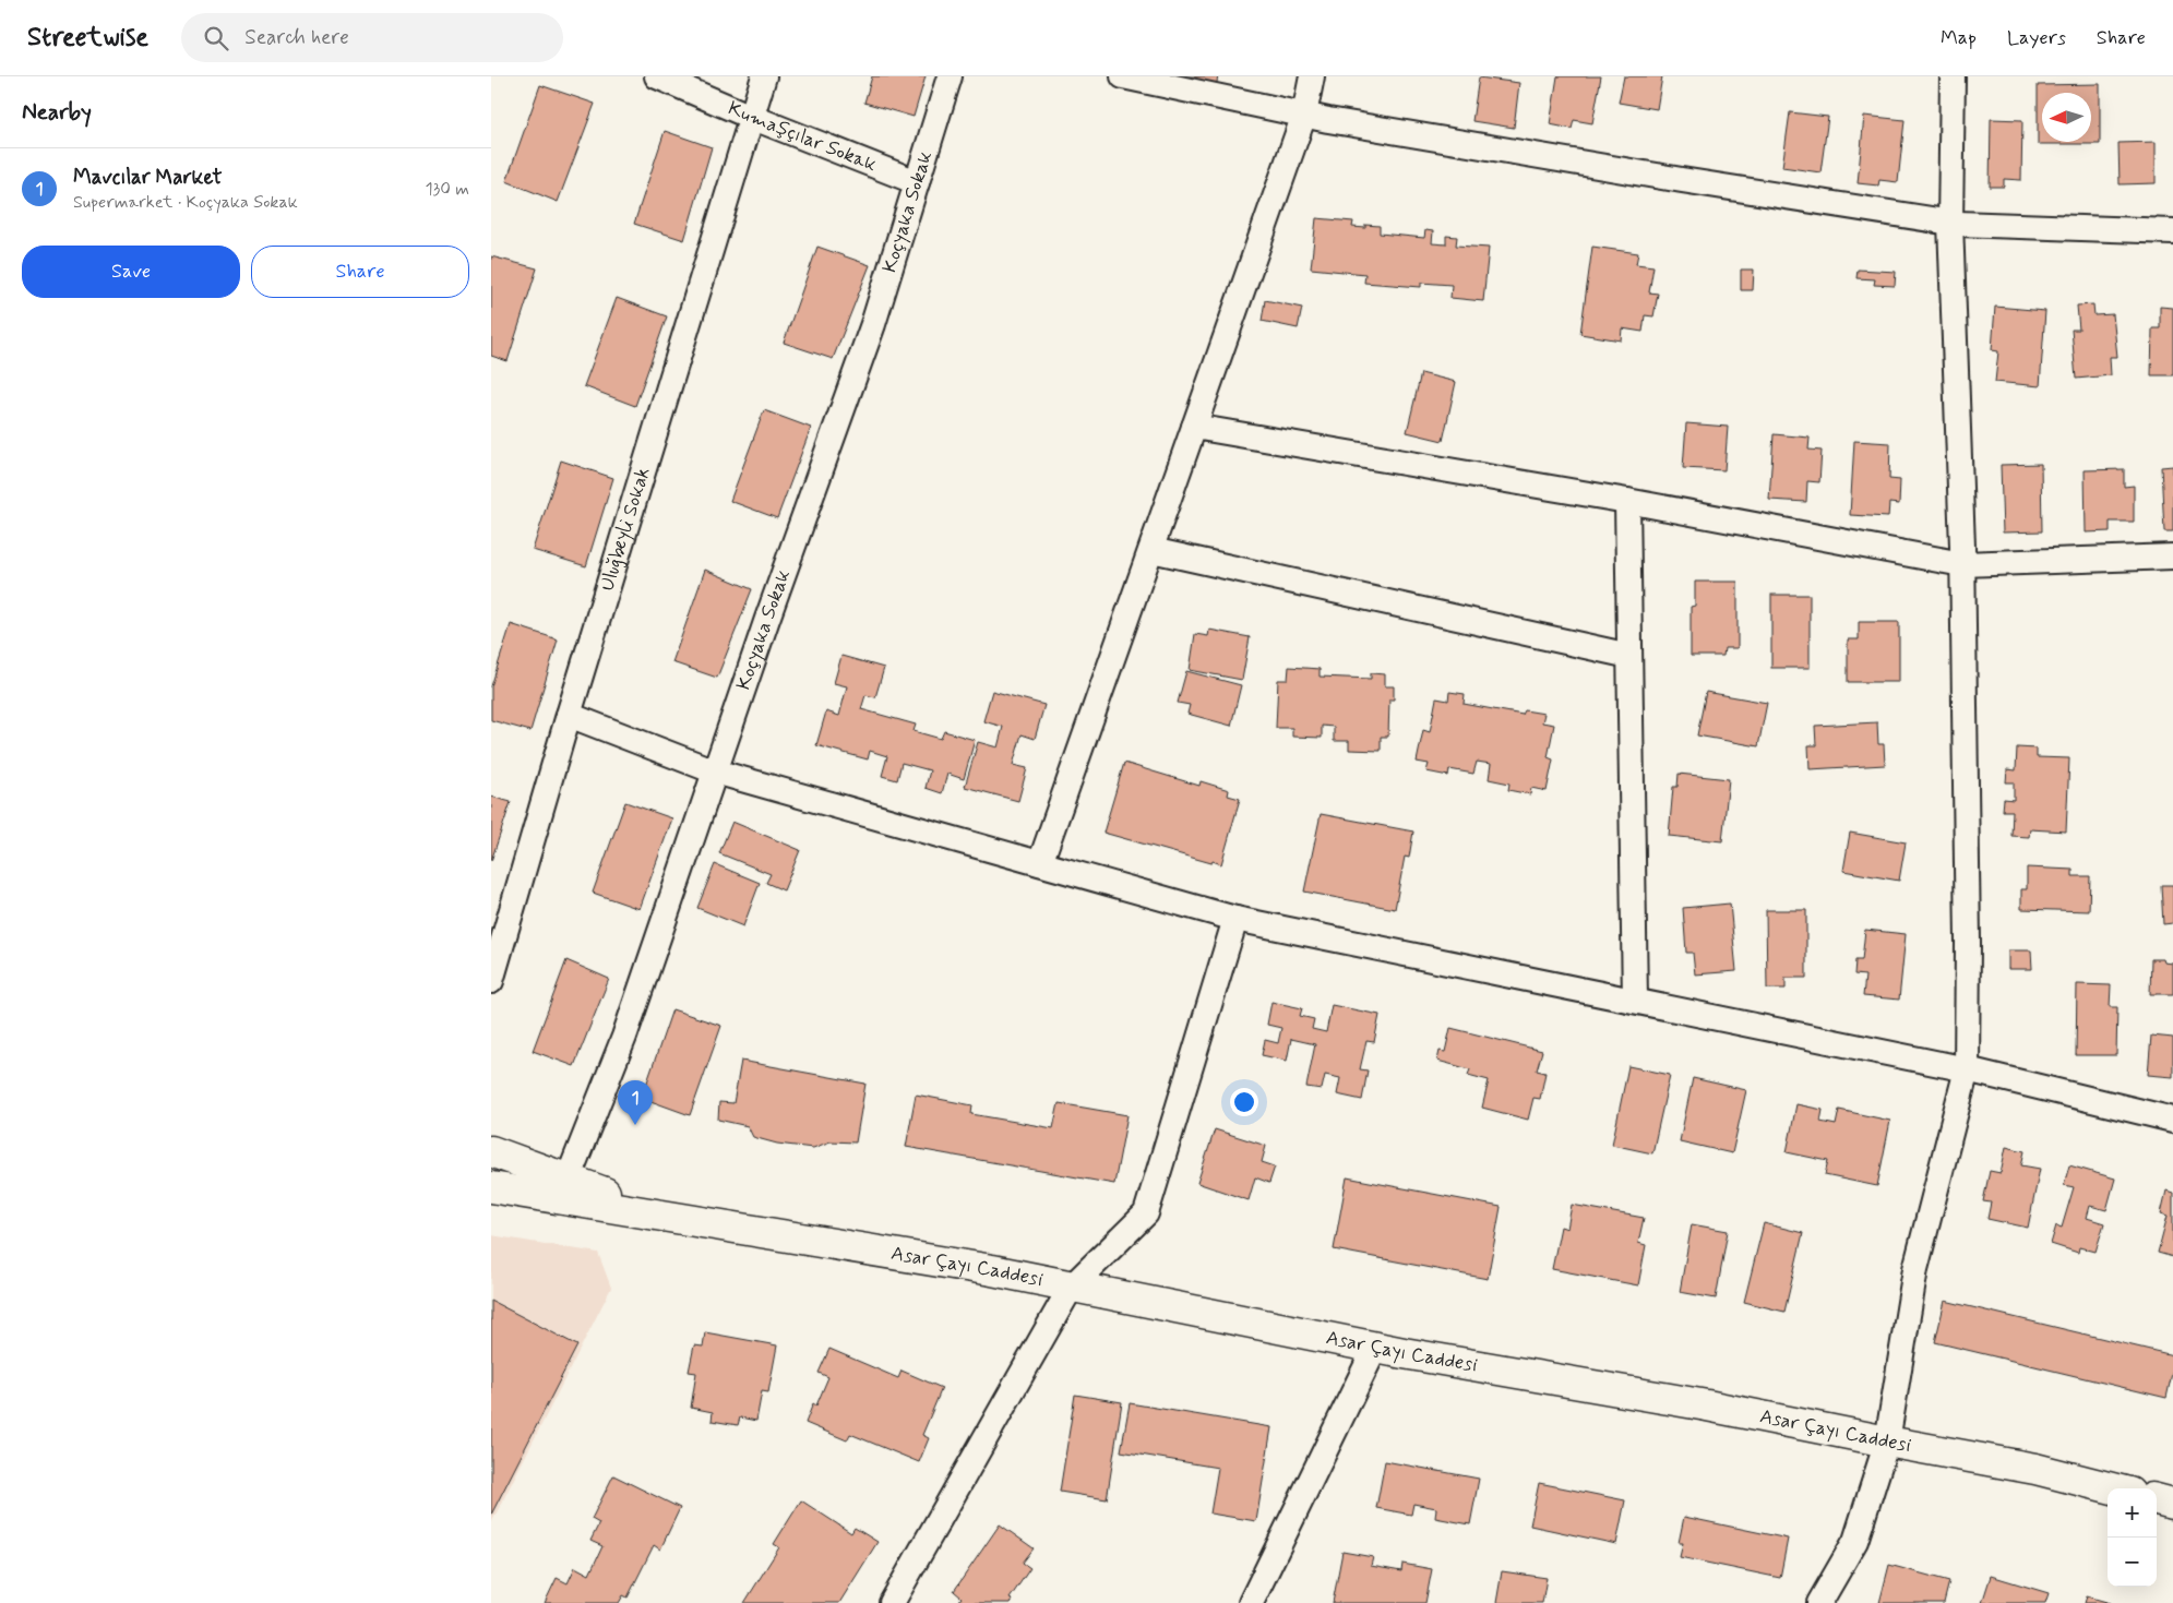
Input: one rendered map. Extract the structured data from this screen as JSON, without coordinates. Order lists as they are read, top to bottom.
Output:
{
  "streets": {
    "street": [
      "Kumaşçılar Sokak",
      "Koçyaka Sokak",
      "Uluğbeyli Sokak",
      "Asar Çayı Caddesi"
    ]
  },
  "crossings": [
    ["Kumaşçılar Sokak", "Koçyaka Sokak"],
    ["Kumaşçılar Sokak", "Uluğbeyli Sokak"]
  ],
  "north": "left",
  "page": {
    "header": "Streetwise",
    "search": "Search here",
    "nav": ["Map", "Layers", "Share"],
    "heading": "Nearby",
    "list": [
      {
        "mark": "1",
        "name": "Mavcılar Market",
        "note": "Supermarket · Koçyaka Sokak",
        "value": "130 m"
      }
    ],
    "buttons": ["Save", "Share"],
    "pins": "1",
    "map_buttons": ["+", "−"]
  }
}
